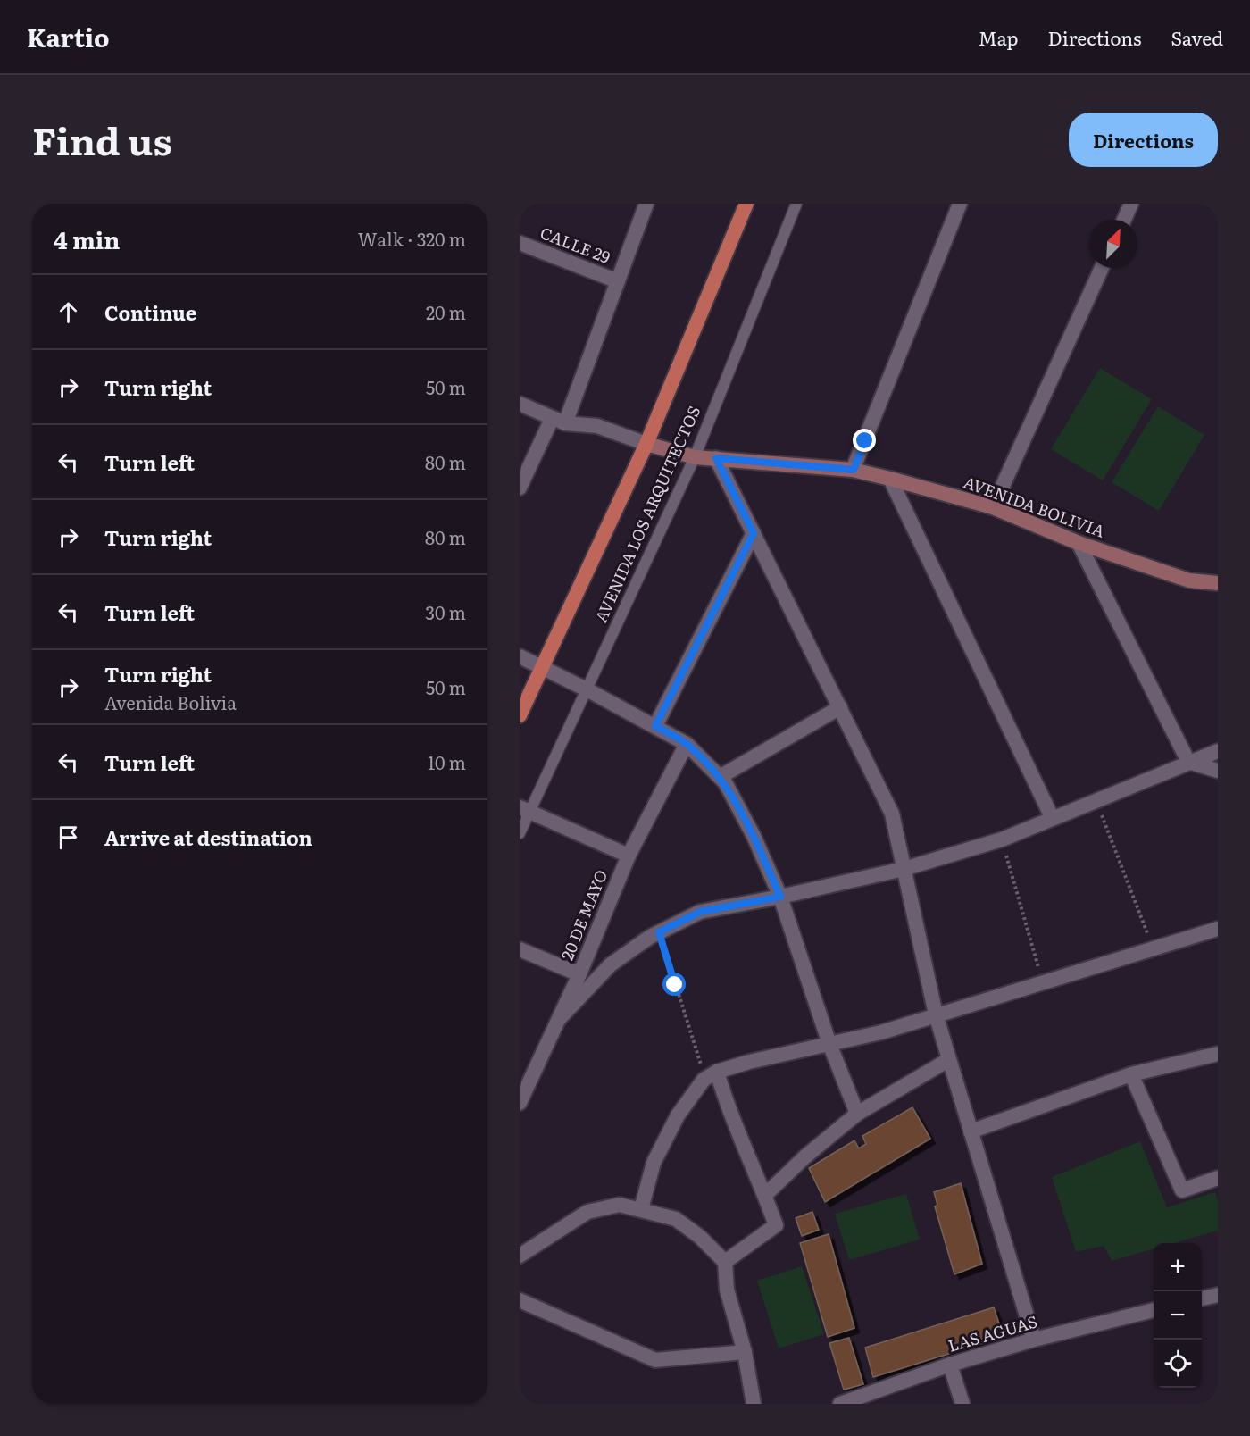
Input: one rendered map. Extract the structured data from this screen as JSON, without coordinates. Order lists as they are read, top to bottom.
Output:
{
  "streets": {
    "main road": ["AVENIDA BOLIVIA", "AVENIDA LOS ARQUITECTOS"],
    "street": ["CALLE 29", "20 DE MAYO", "LAS AGUAS"]
  },
  "crossings": [
    ["AVENIDA BOLIVIA", "AVENIDA LOS ARQUITECTOS"]
  ],
  "north": "top right",
  "page": {
    "header": "Kartio",
    "nav": ["Map", "Directions", "Saved"],
    "title": "Find us",
    "buttons": "Directions",
    "heading": ["4 min", "Walk · 320 m"],
    "list": [
      ["Continue", "20 m"],
      ["Turn right", "50 m"],
      ["Turn left", "80 m"],
      ["Turn right", "80 m"],
      ["Turn left", "30 m"],
      ["Turn right", "Avenida Bolivia", "50 m"],
      ["Turn left", "10 m"],
      "Arrive at destination"
    ],
    "map_buttons": ["+", "−"]
  }
}
